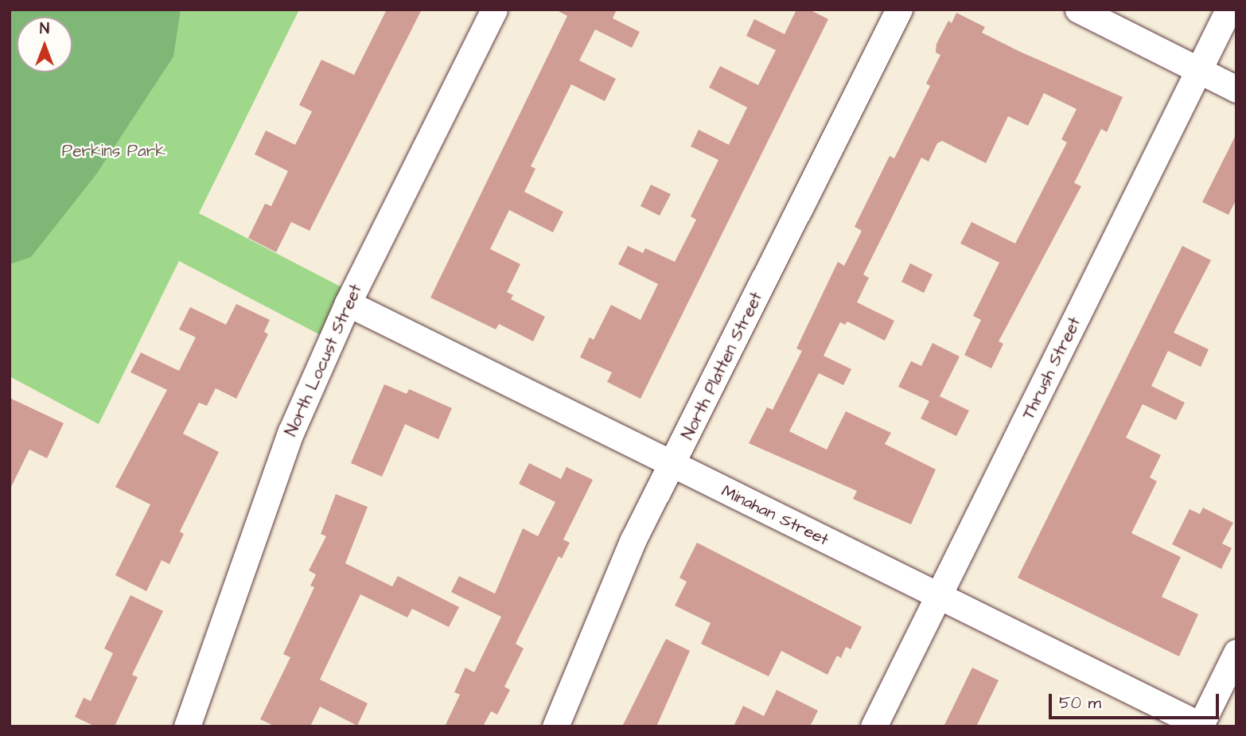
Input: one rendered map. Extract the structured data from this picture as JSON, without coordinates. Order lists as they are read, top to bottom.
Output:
{
  "streets": {
    "street": [
      "North Locust Street",
      "North Platten Street",
      "Thrush Street",
      "Minahan Street"
    ]
  },
  "crossings": [
    ["North Locust Street", "Minahan Street"],
    ["North Platten Street", "Minahan Street"],
    ["Thrush Street", "Minahan Street"]
  ],
  "parks": ["Perkins Park"],
  "scale_bar": "50 m",
  "north": "top"
}
